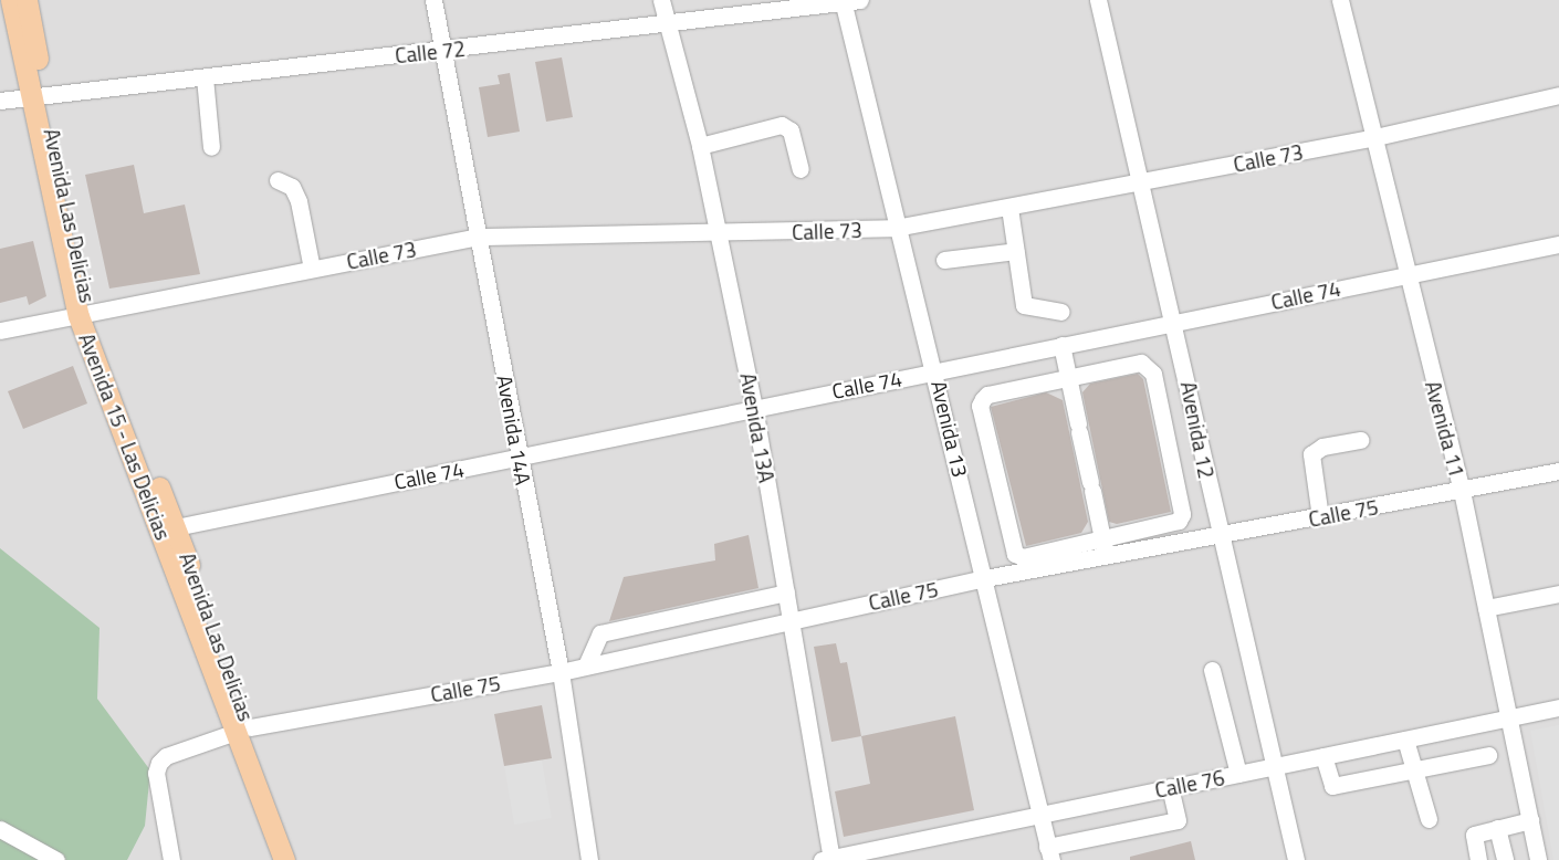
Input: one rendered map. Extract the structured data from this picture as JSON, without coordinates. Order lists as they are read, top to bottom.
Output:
{
  "streets": {
    "main road": ["Avenida Las Delicias", "Avenida 15 - Las Delicias"],
    "street": [
      "Calle 72",
      "Calle 73",
      "Calle 74",
      "Avenida 13A",
      "Avenida 13",
      "Avenida 11",
      "Avenida 14A",
      "Avenida 12",
      "Calle 75",
      "Calle 76"
    ]
  },
  "crossings": [
    ["Calle 72", "Avenida Las Delicias"],
    ["Calle 72", "Avenida 13A"],
    ["Calle 72", "Avenida 13"],
    ["Calle 72", "Avenida 14A"],
    ["Calle 73", "Avenida Las Delicias"],
    ["Calle 73", "Avenida 13A"],
    ["Calle 73", "Avenida 13"],
    ["Calle 73", "Avenida 11"],
    ["Calle 73", "Avenida 14A"],
    ["Calle 73", "Avenida 12"],
    ["Calle 73", "Avenida 15 - Las Delicias"],
    ["Avenida Las Delicias", "Calle 74"],
    ["Avenida Las Delicias", "Avenida 15 - Las Delicias"],
    ["Avenida Las Delicias", "Calle 75"],
    ["Calle 74", "Avenida 13A"],
    ["Calle 74", "Avenida 13"],
    ["Calle 74", "Avenida 11"],
    ["Calle 74", "Avenida 14A"],
    ["Calle 74", "Avenida 12"],
    ["Avenida 13A", "Calle 75"],
    ["Avenida 13A", "Calle 76"],
    ["Avenida 13", "Calle 75"],
    ["Avenida 13", "Calle 76"],
    ["Avenida 11", "Calle 75"],
    ["Avenida 11", "Calle 76"],
    ["Avenida 14A", "Calle 75"],
    ["Avenida 12", "Calle 75"],
    ["Avenida 12", "Calle 76"],
    ["Avenida 15 - Las Delicias", "Calle 75"]
  ]
}
